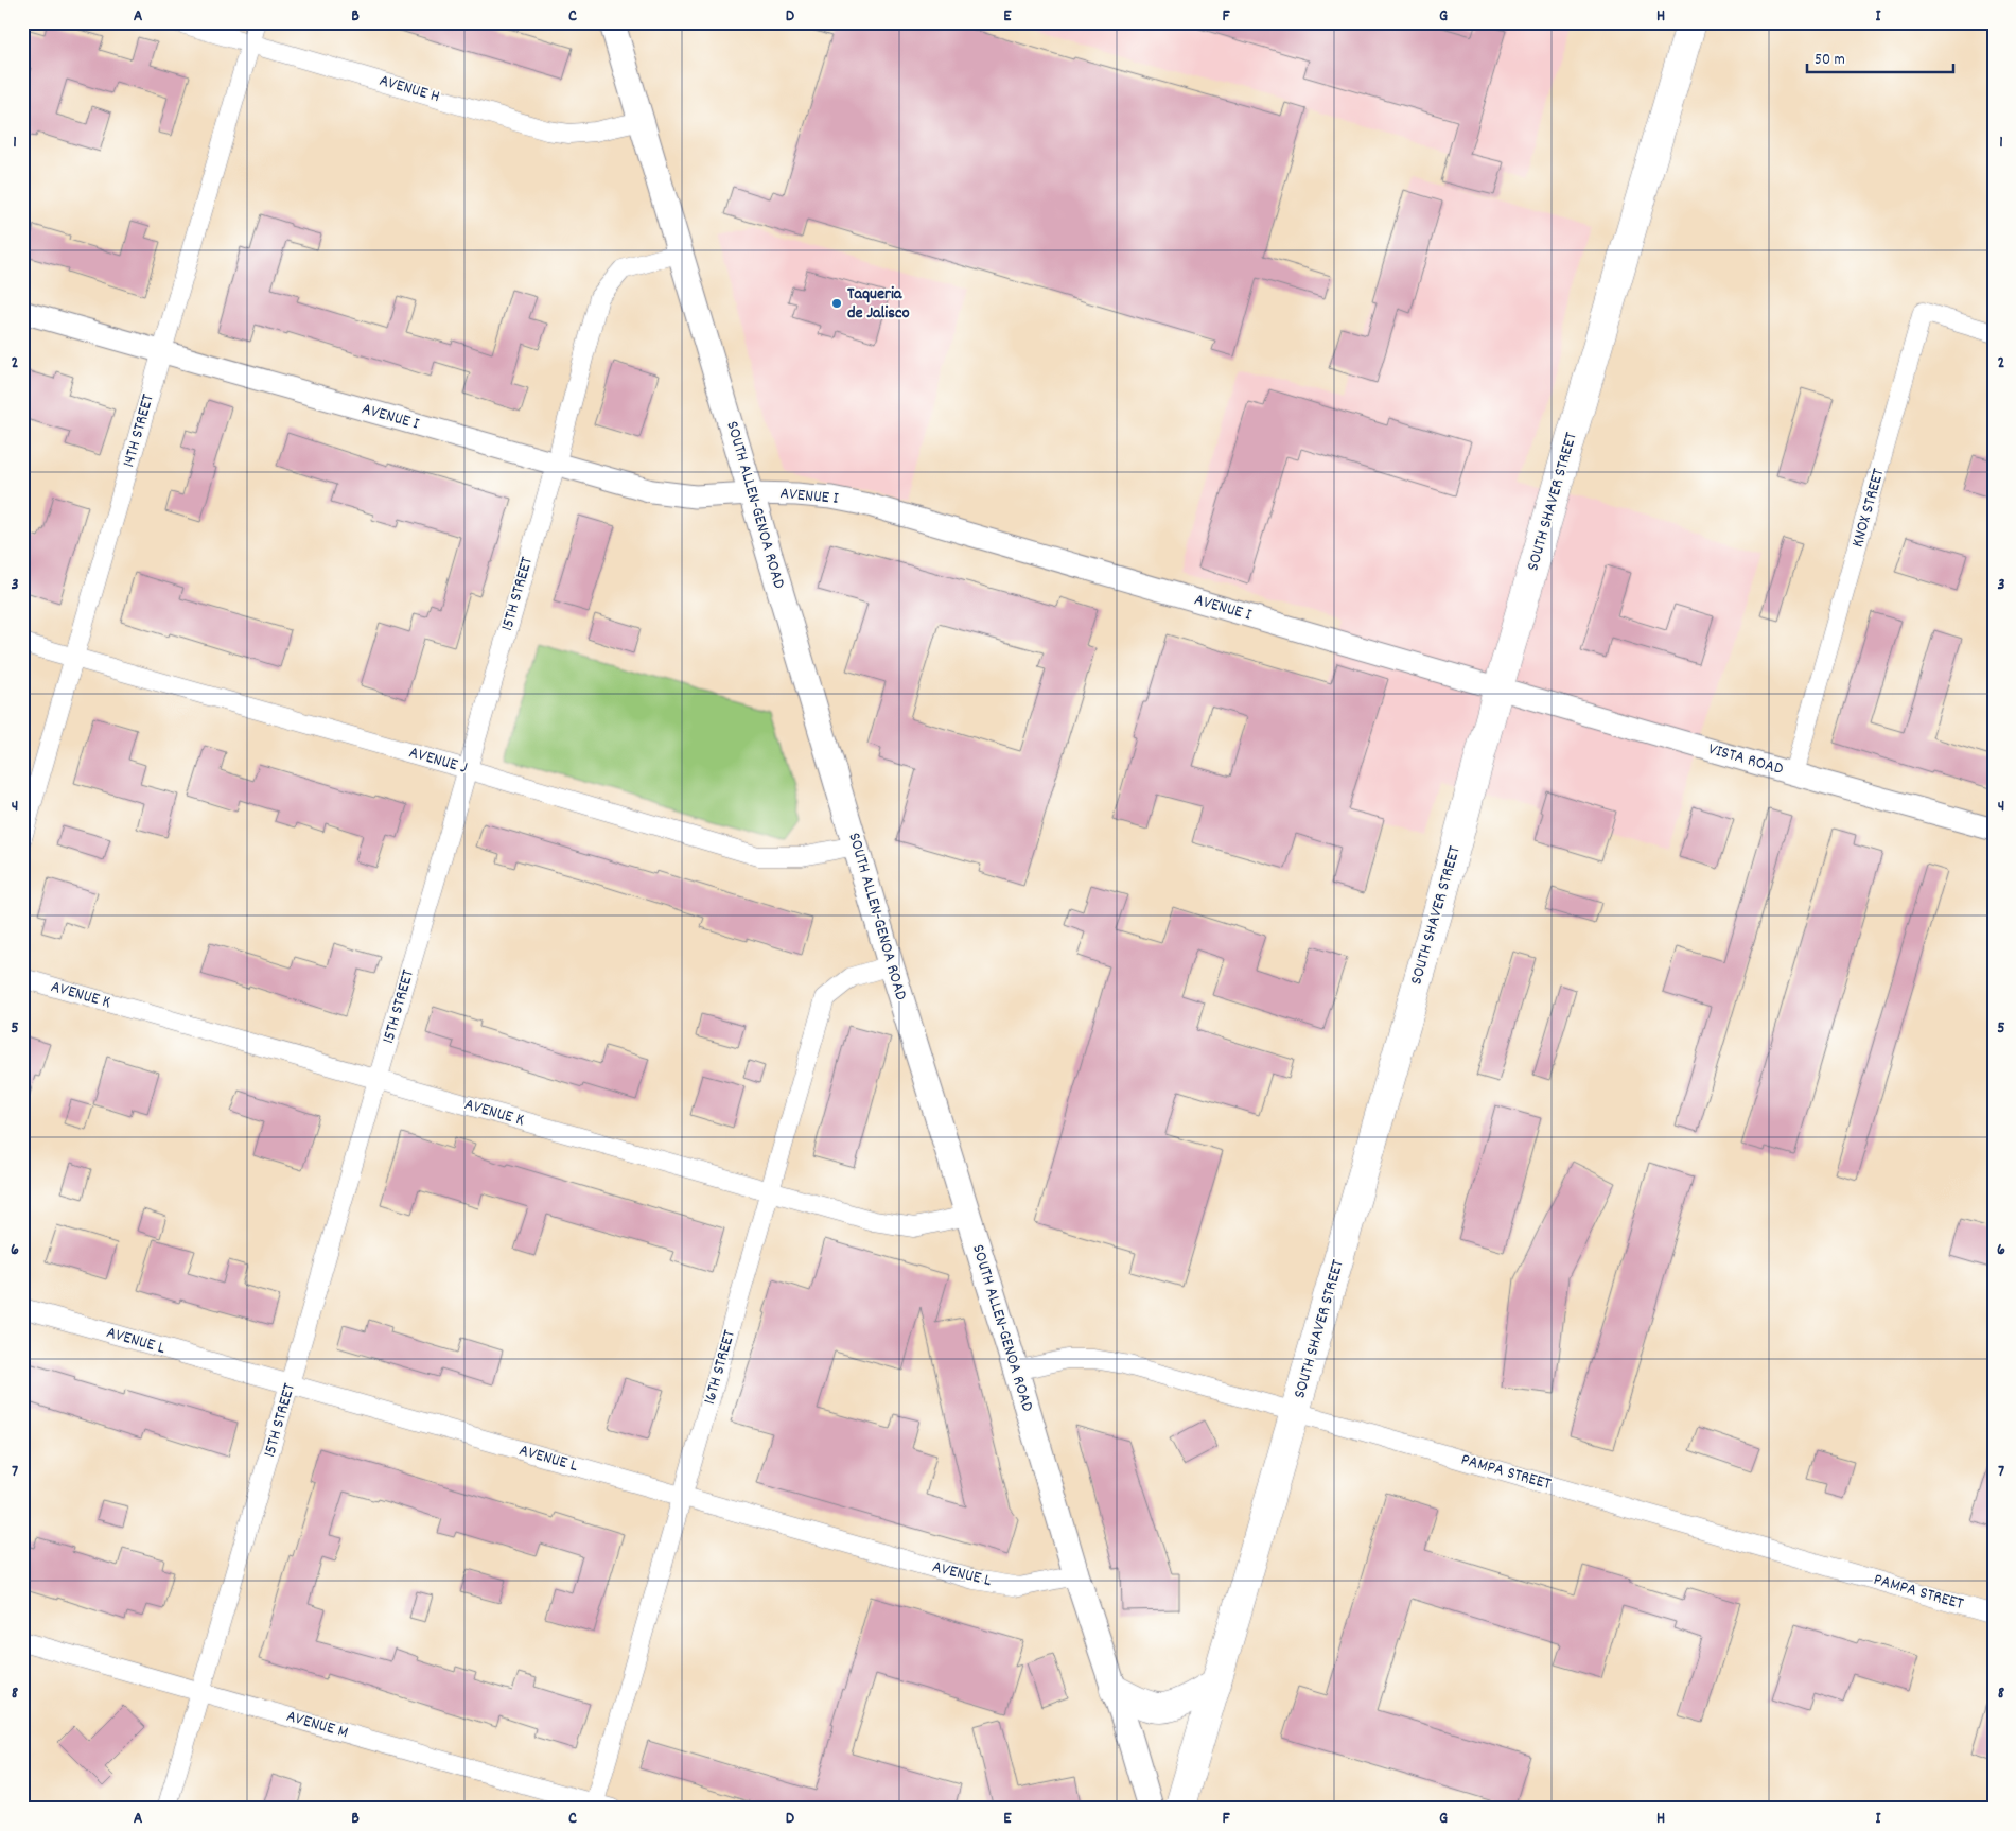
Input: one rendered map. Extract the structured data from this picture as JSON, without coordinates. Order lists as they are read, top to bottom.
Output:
{
  "streets": {
    "main road": ["SOUTH SHAVER STREET", "SOUTH ALLEN-GENOA ROAD"],
    "street": [
      "AVENUE H",
      "AVENUE I",
      "14TH STREET",
      "KNOX STREET",
      "15TH STREET",
      "VISTA ROAD",
      "AVENUE J",
      "AVENUE K",
      "AVENUE L",
      "16TH STREET",
      "PAMPA STREET",
      "AVENUE M"
    ]
  },
  "crossings": [
    ["AVENUE H", "14TH STREET"],
    ["AVENUE H", "SOUTH ALLEN-GENOA ROAD"],
    ["AVENUE I", "14TH STREET"],
    ["AVENUE I", "SOUTH SHAVER STREET"],
    ["AVENUE I", "SOUTH ALLEN-GENOA ROAD"],
    ["AVENUE I", "15TH STREET"],
    ["AVENUE I", "VISTA ROAD"],
    ["14TH STREET", "AVENUE J"],
    ["SOUTH SHAVER STREET", "VISTA ROAD"],
    ["SOUTH SHAVER STREET", "PAMPA STREET"],
    ["SOUTH ALLEN-GENOA ROAD", "15TH STREET"],
    ["SOUTH ALLEN-GENOA ROAD", "AVENUE J"],
    ["SOUTH ALLEN-GENOA ROAD", "AVENUE K"],
    ["SOUTH ALLEN-GENOA ROAD", "AVENUE L"],
    ["SOUTH ALLEN-GENOA ROAD", "16TH STREET"],
    ["SOUTH ALLEN-GENOA ROAD", "PAMPA STREET"],
    ["KNOX STREET", "VISTA ROAD"],
    ["15TH STREET", "AVENUE J"],
    ["15TH STREET", "AVENUE K"],
    ["15TH STREET", "AVENUE L"],
    ["15TH STREET", "AVENUE M"],
    ["AVENUE K", "16TH STREET"],
    ["AVENUE L", "16TH STREET"],
    ["16TH STREET", "AVENUE M"]
  ],
  "places": ["Taqueria de Jalisco"],
  "scale_bar": "50 m",
  "grid": {
    "columns": [
      "A",
      "B",
      "C",
      "D",
      "E",
      "F",
      "G",
      "H",
      "I"
    ],
    "rows": [
      "1",
      "2",
      "3",
      "4",
      "5",
      "6",
      "7",
      "8"
    ]
  }
}
